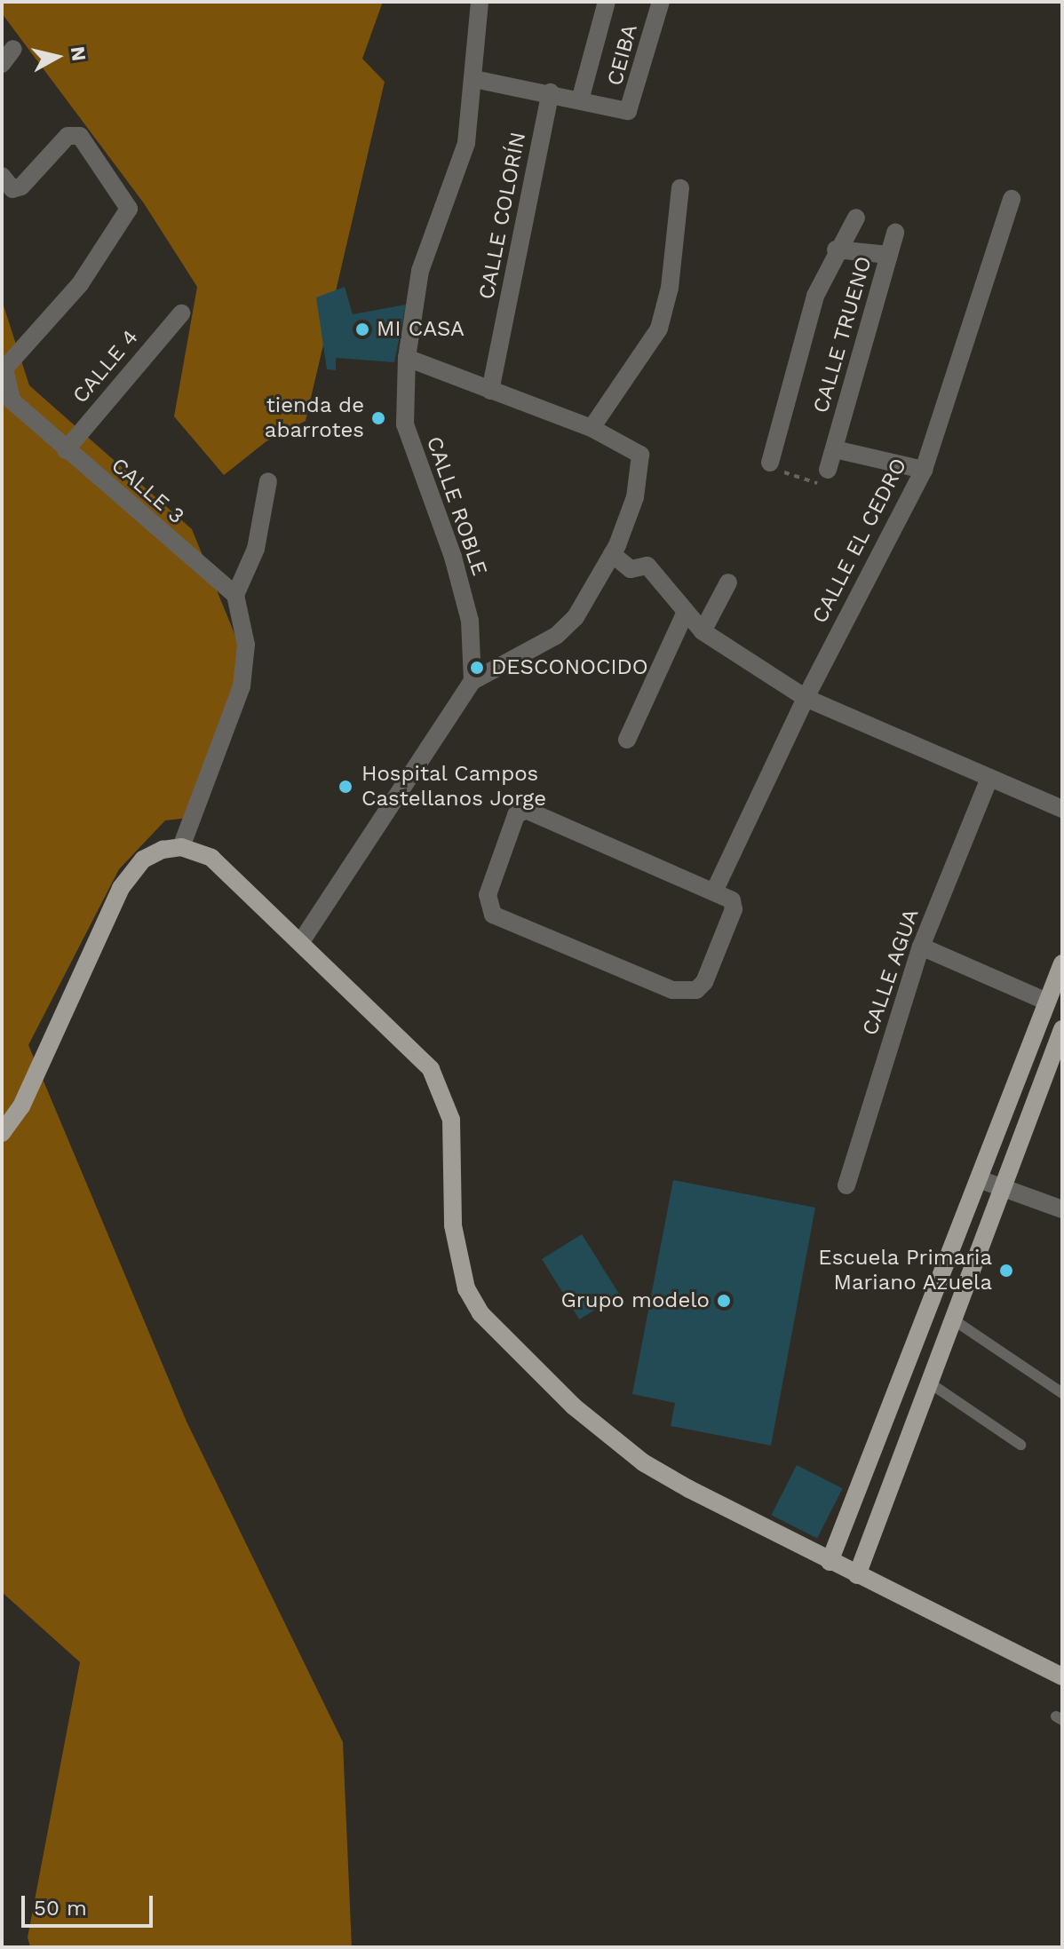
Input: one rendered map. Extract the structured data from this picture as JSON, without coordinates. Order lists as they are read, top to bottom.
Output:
{
  "streets": {
    "street": [
      "CEIBA",
      "CALLE COLORÍN",
      "CALLE TRUENO",
      "CALLE 4",
      "CALLE 3",
      "CALLE ROBLE",
      "CALLE EL CEDRO",
      "CALLE AGUA"
    ]
  },
  "crossings": [
    ["CALLE 4", "CALLE 3"]
  ],
  "places": [
    "MI CASA",
    "tienda de abarrotes",
    "DESCONOCIDO",
    "Hospital Campos Castellanos Jorge",
    "Escuela Primaria Mariano Azuela",
    "Grupo modelo"
  ],
  "scale_bar": "50 m",
  "north": "right"
}
